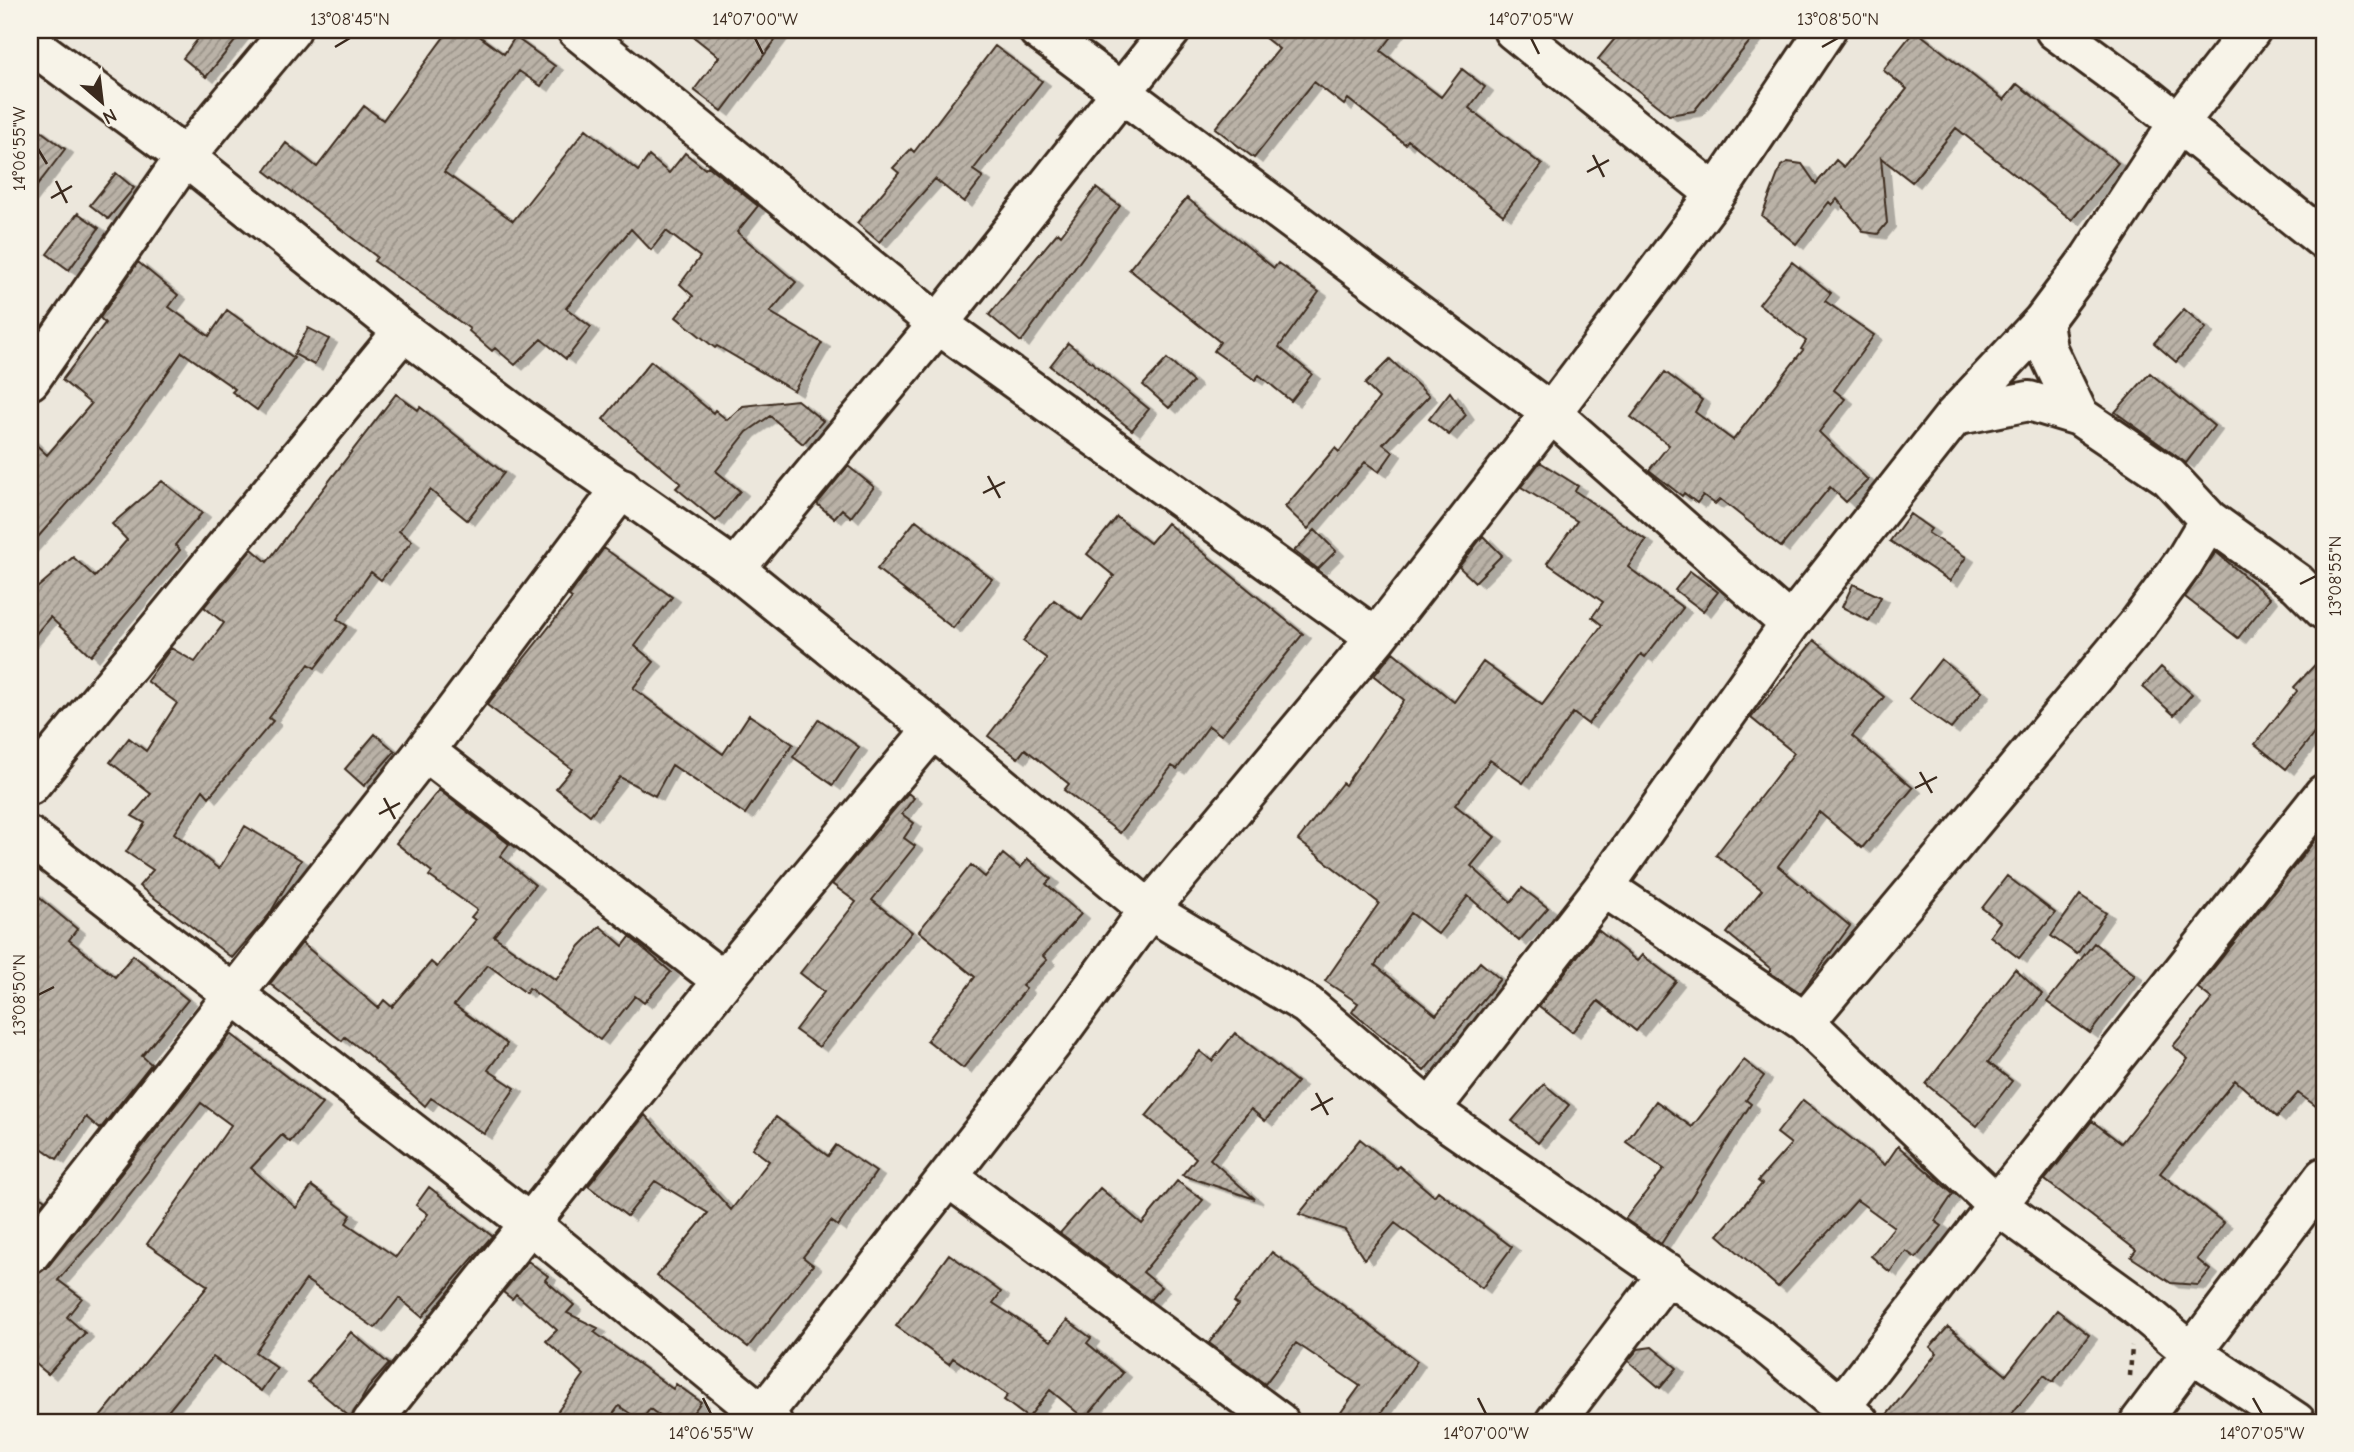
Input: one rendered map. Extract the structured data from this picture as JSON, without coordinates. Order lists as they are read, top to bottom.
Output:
{
  "north": "bottom right",
  "coordinates": [
    "13°08'45\"N",
    "14°07'00\"W",
    "14°07'05\"W",
    "13°08'50\"N",
    "14°06'55\"W",
    "13°08'55\"N"
  ]
}
